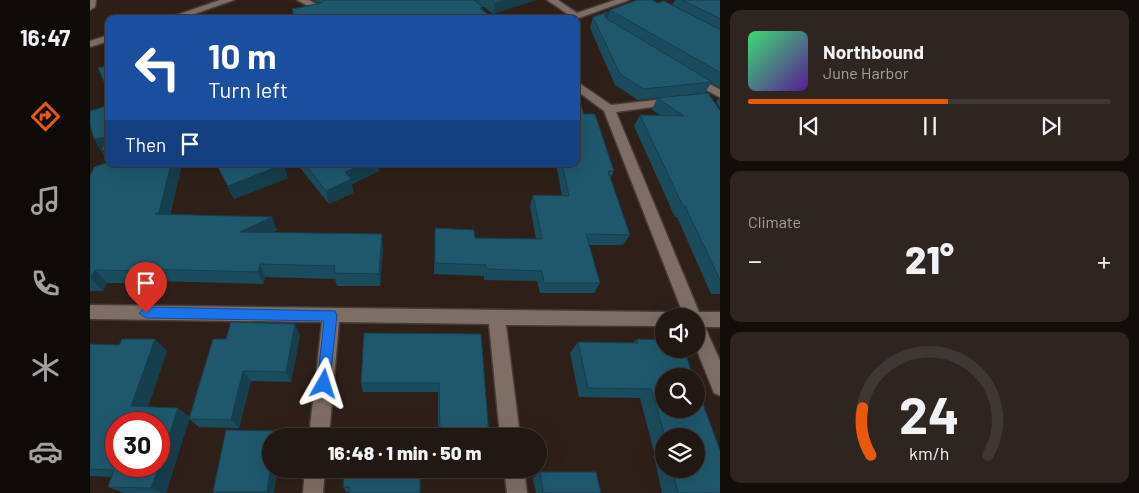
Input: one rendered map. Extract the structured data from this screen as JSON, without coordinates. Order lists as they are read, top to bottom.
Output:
{
  "page": {
    "tabs": "16:47",
    "turn": ["10 m", "Turn left"],
    "song": ["Northbound", "June Harbor"],
    "then": "Then",
    "tile": "Climate",
    "heat": ["−", "21°", "+"],
    "limit": "30",
    "trip": "16:48 · 1 min · 50 m",
    "gauge": ["24", "km/h"]
  }
}
